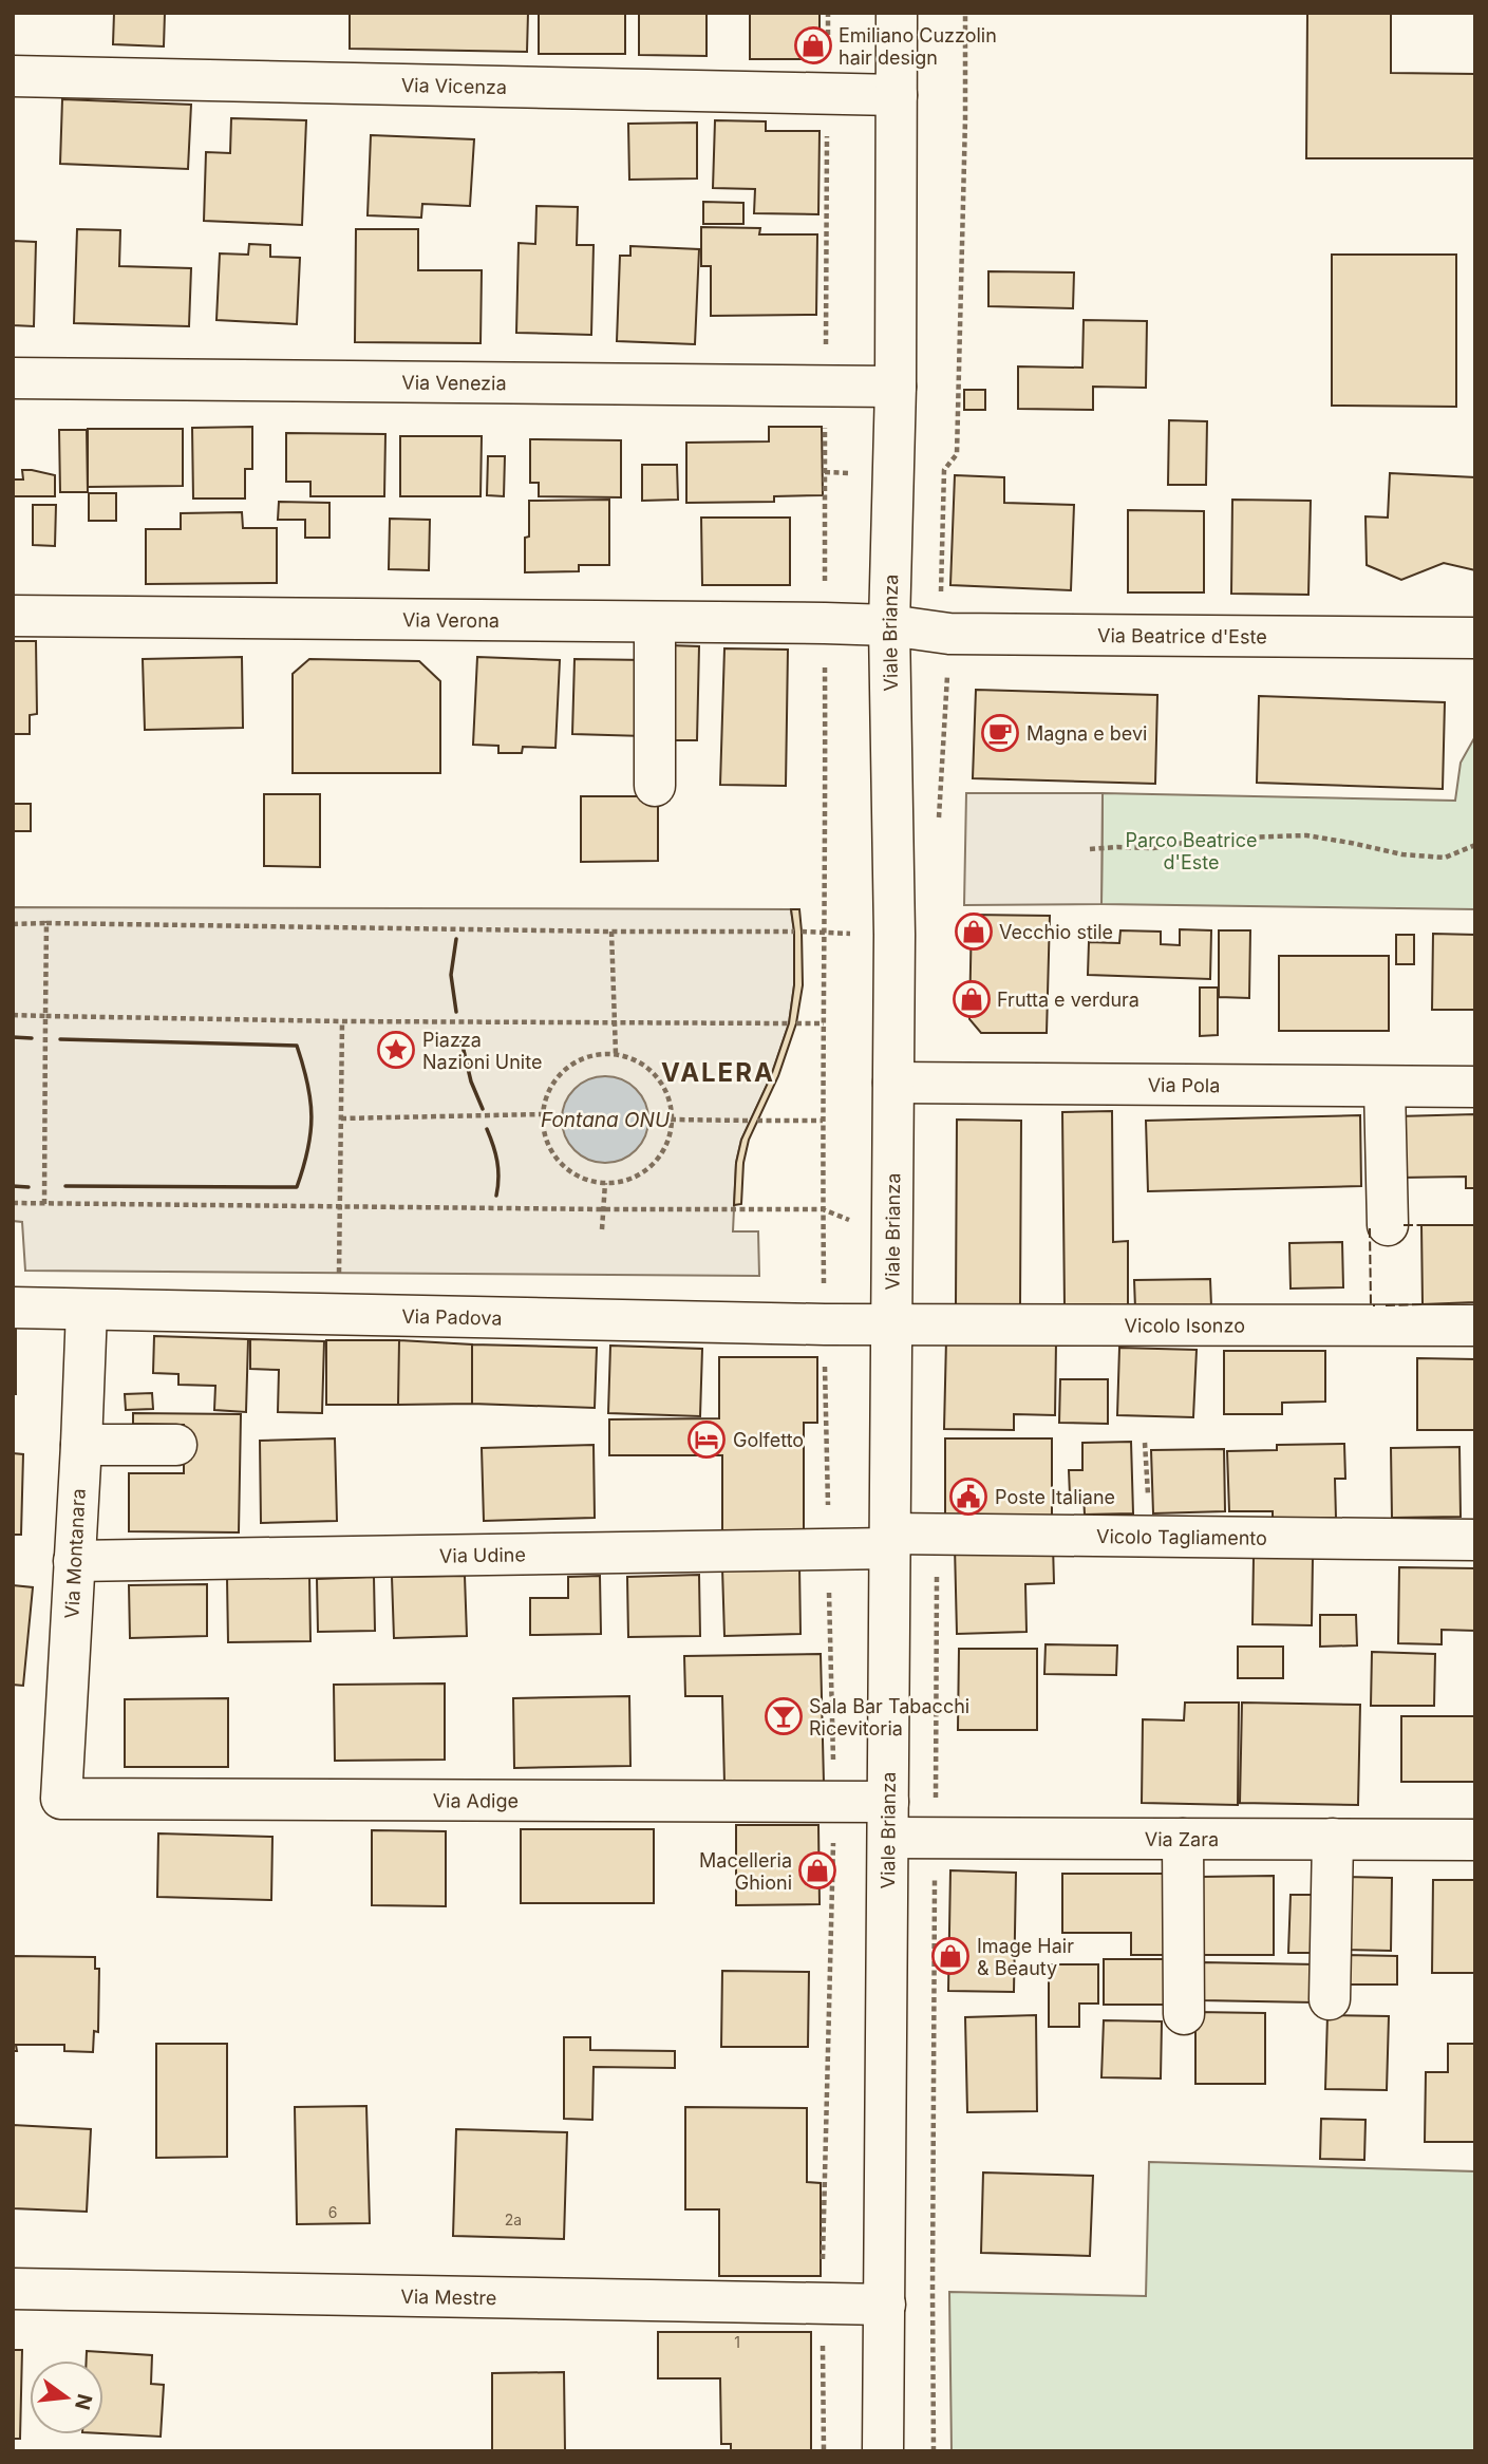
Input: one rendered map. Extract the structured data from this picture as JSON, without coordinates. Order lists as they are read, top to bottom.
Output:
{
  "streets": {
    "street": [
      "Via Vicenza",
      "Via Venezia",
      "Via Verona",
      "Viale Brianza",
      "Via Beatrice d'Este",
      "Via Pola",
      "Via Padova",
      "Vicolo Isonzo",
      "Vicolo Tagliamento",
      "Via Montanara",
      "Via Udine",
      "Via Adige",
      "Via Zara",
      "Via Mestre"
    ]
  },
  "crossings": [
    ["Via Vicenza", "Viale Brianza"],
    ["Via Venezia", "Viale Brianza"],
    ["Via Verona", "Viale Brianza"],
    ["Via Verona", "Via Beatrice d'Este"],
    ["Viale Brianza", "Via Beatrice d'Este"],
    ["Viale Brianza", "Via Pola"],
    ["Viale Brianza", "Via Padova"],
    ["Viale Brianza", "Vicolo Isonzo"],
    ["Viale Brianza", "Vicolo Tagliamento"],
    ["Viale Brianza", "Via Udine"],
    ["Viale Brianza", "Via Adige"],
    ["Viale Brianza", "Via Zara"],
    ["Viale Brianza", "Via Mestre"],
    ["Via Padova", "Vicolo Isonzo"],
    ["Via Padova", "Via Montanara"],
    ["Vicolo Tagliamento", "Via Udine"],
    ["Via Montanara", "Via Udine"],
    ["Via Montanara", "Via Adige"],
    ["Via Adige", "Via Zara"]
  ],
  "districts": ["VALERA"],
  "water": ["Fontana ONU"],
  "parks": ["Parco Beatrice d'Este"],
  "places": {
    "shop": [
      "Emiliano Cuzzolin hair design",
      "Vecchio stile",
      "Frutta e verdura",
      "Macelleria Ghioni",
      "Image Hair & Beauty"
    ],
    "cafe": ["Magna e bevi"],
    "place": ["Piazza Nazioni Unite"],
    "hotel": ["Golfetto"],
    "public building": ["Poste Italiane"],
    "bar": ["Sala Bar Tabacchi Ricevitoria"]
  },
  "house_numbers": ["6", "2a", "1"],
  "north": "right"
}
